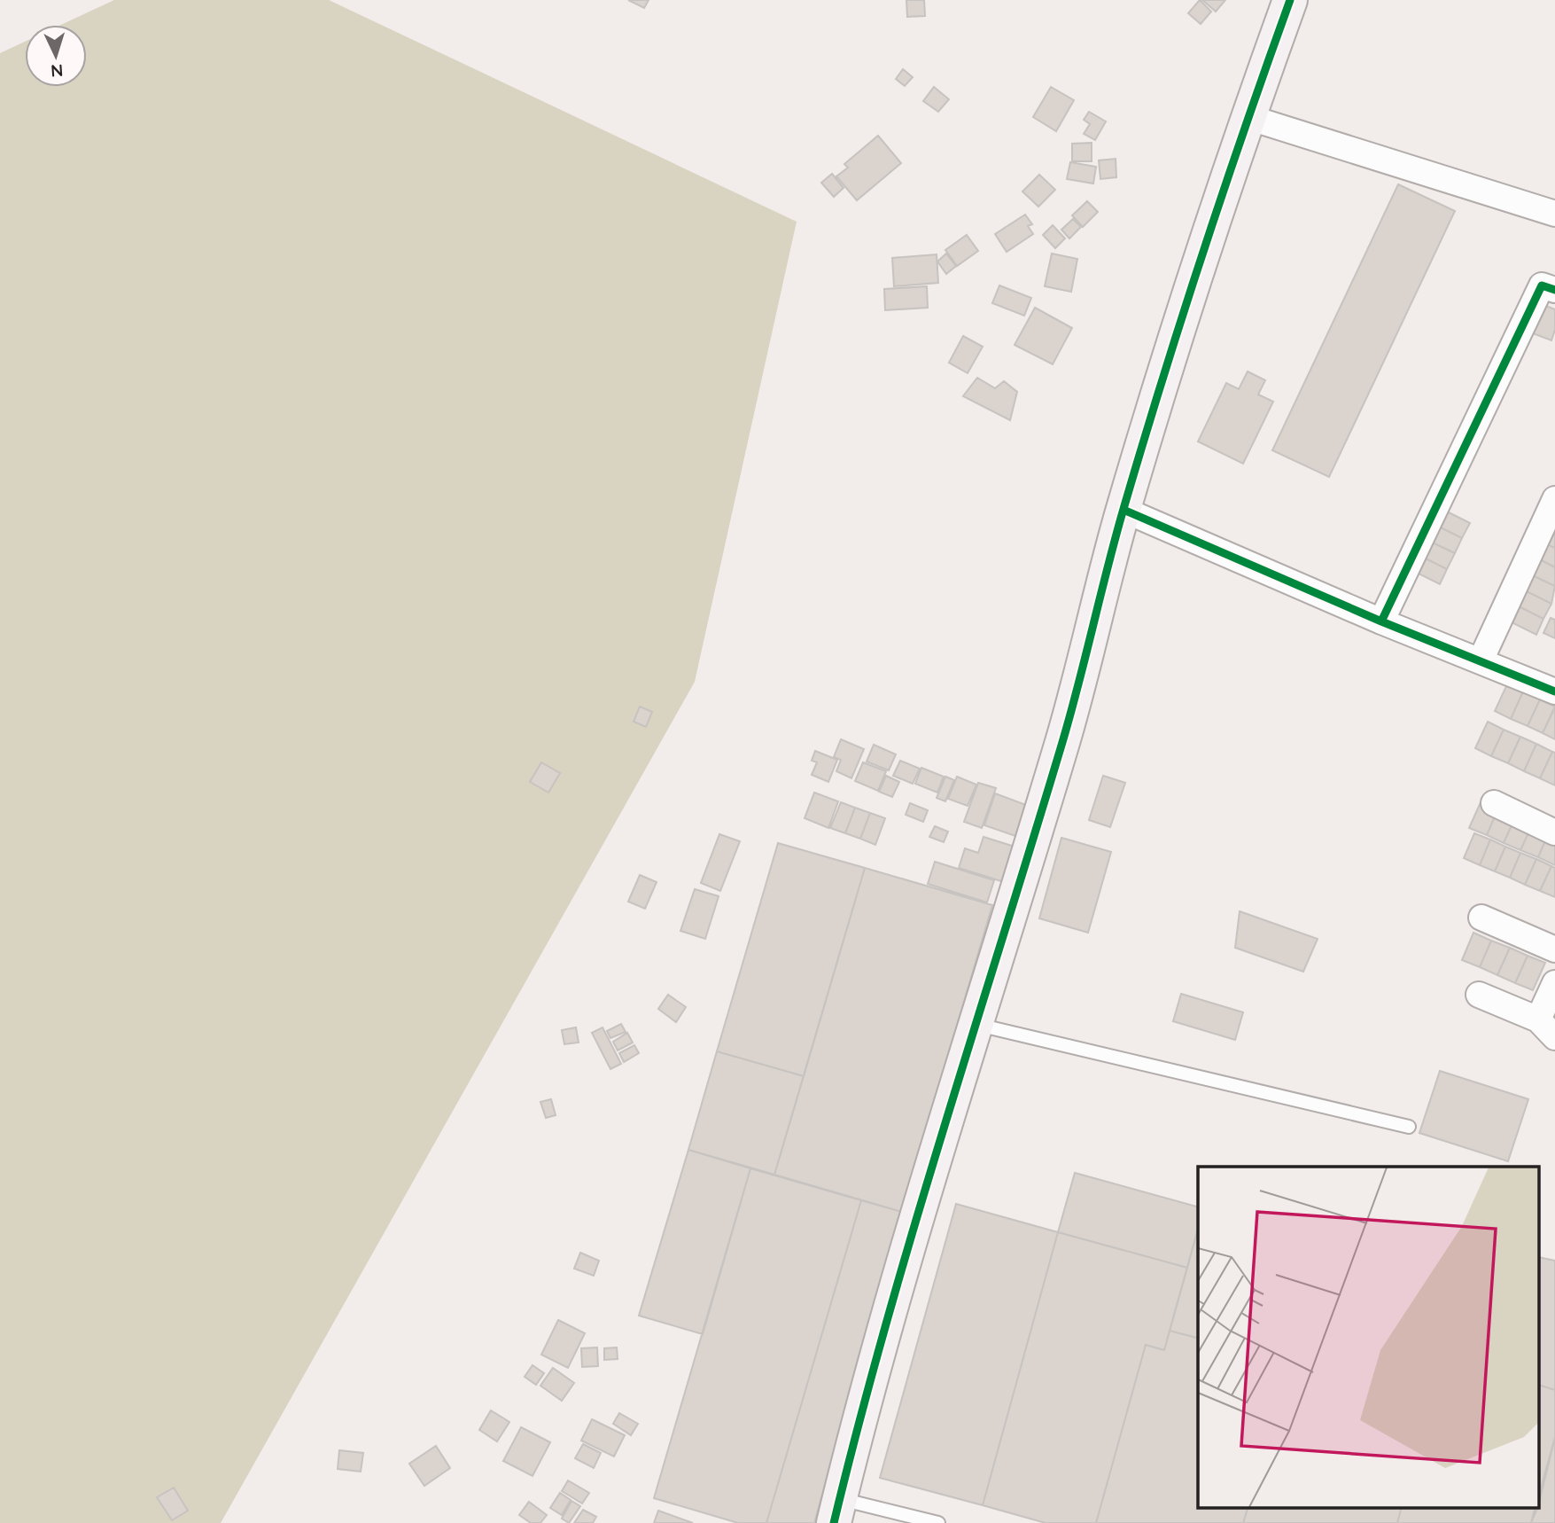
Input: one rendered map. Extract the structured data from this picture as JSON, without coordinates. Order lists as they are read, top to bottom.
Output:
{
  "north": "bottom"
}
